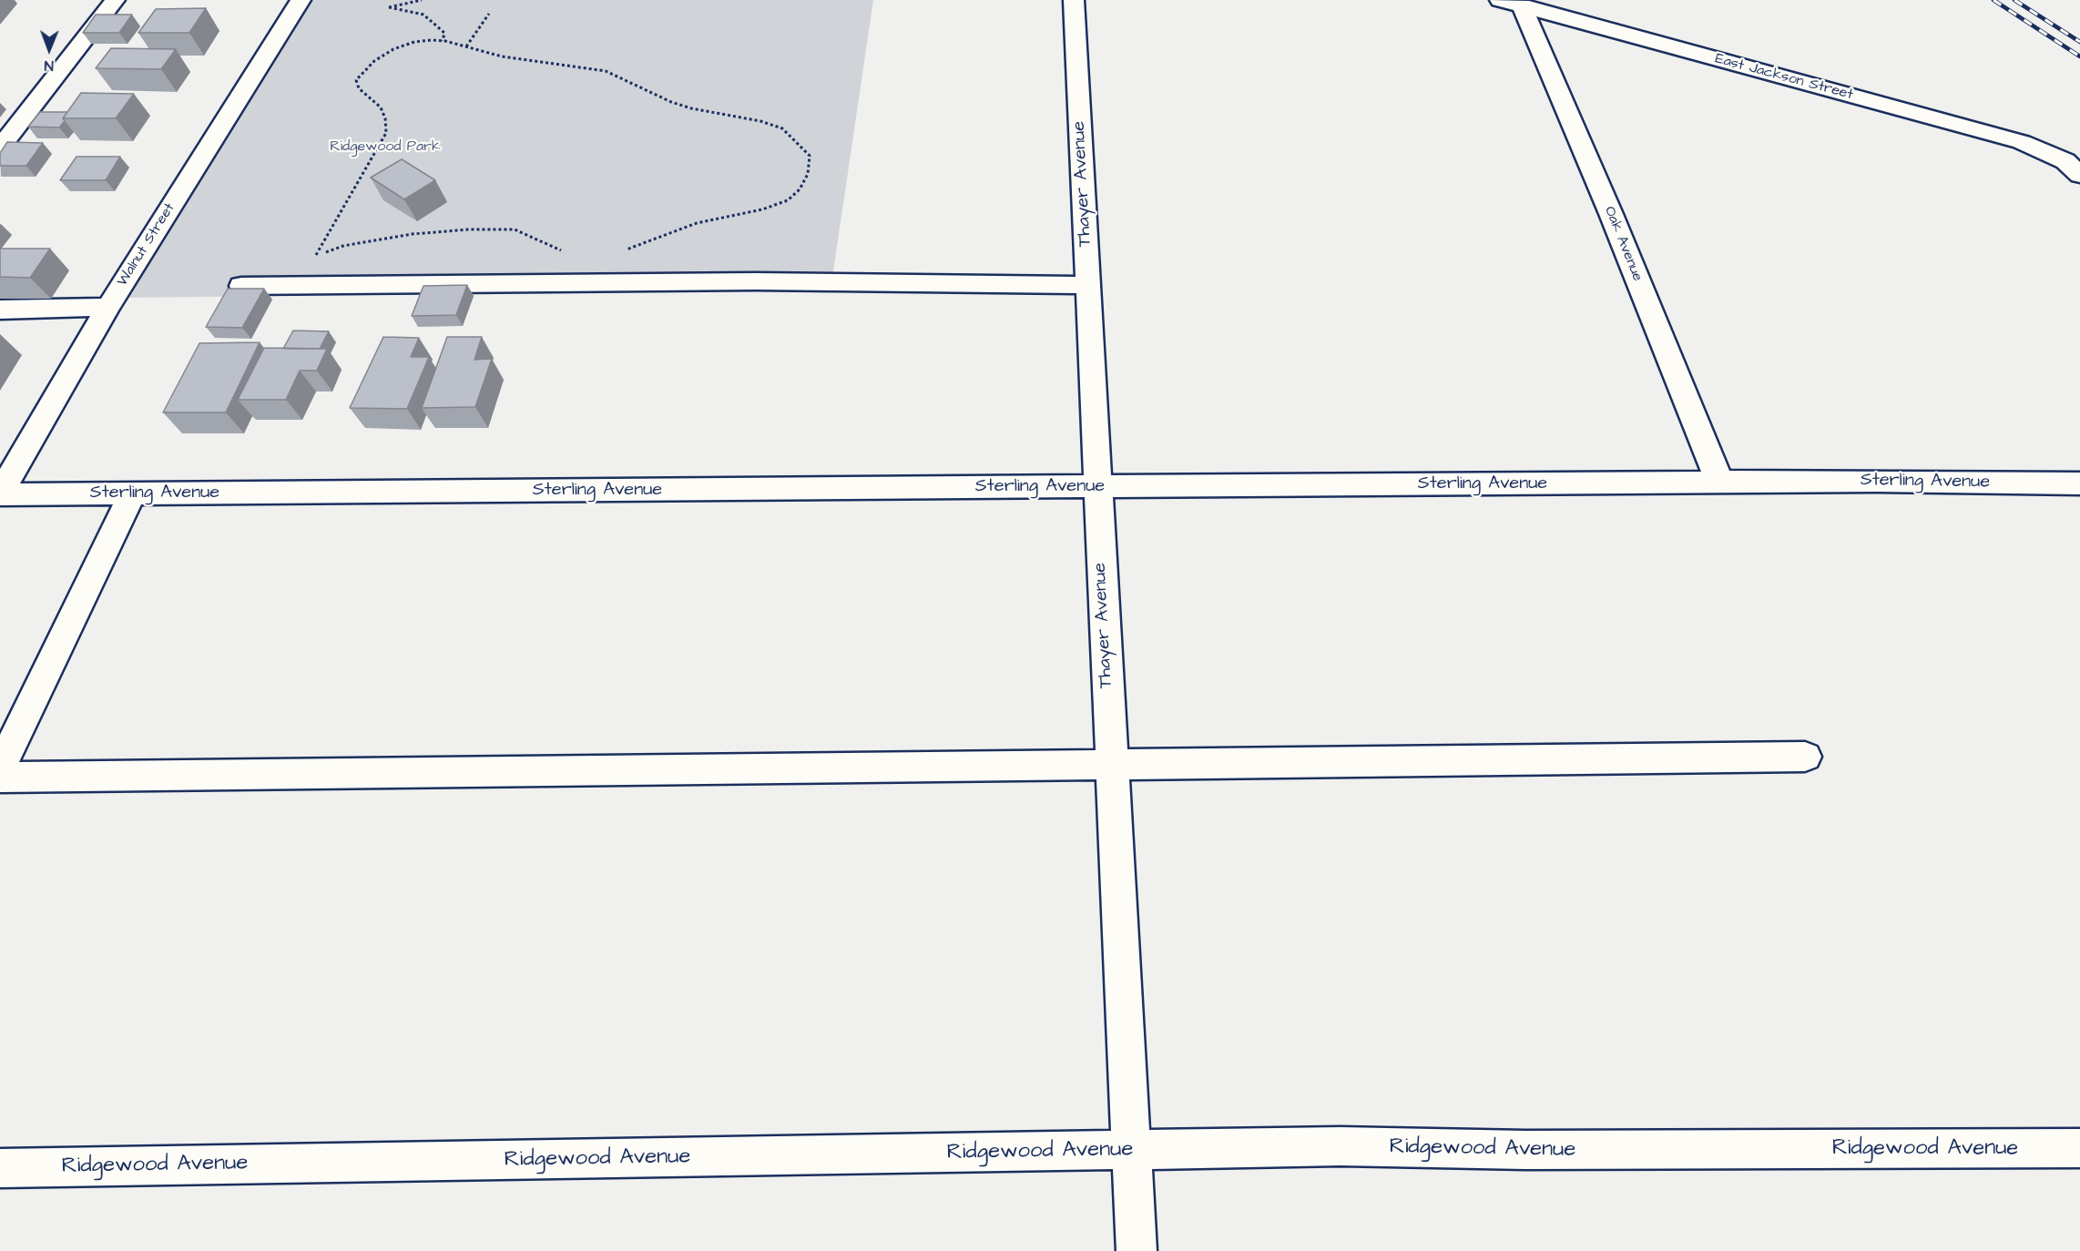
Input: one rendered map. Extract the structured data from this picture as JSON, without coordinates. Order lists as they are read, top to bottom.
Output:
{
  "streets": {
    "street": [
      "East Jackson Street",
      "Thayer Avenue",
      "Oak Avenue",
      "Walnut Street",
      "Sterling Avenue",
      "Ridgewood Avenue"
    ]
  },
  "crossings": [
    ["East Jackson Street", "Oak Avenue"],
    ["Thayer Avenue", "Sterling Avenue"],
    ["Thayer Avenue", "Ridgewood Avenue"],
    ["Oak Avenue", "Sterling Avenue"],
    ["Walnut Street", "Sterling Avenue"]
  ],
  "parks": ["Ridgewood Park"],
  "north": "bottom"
}
